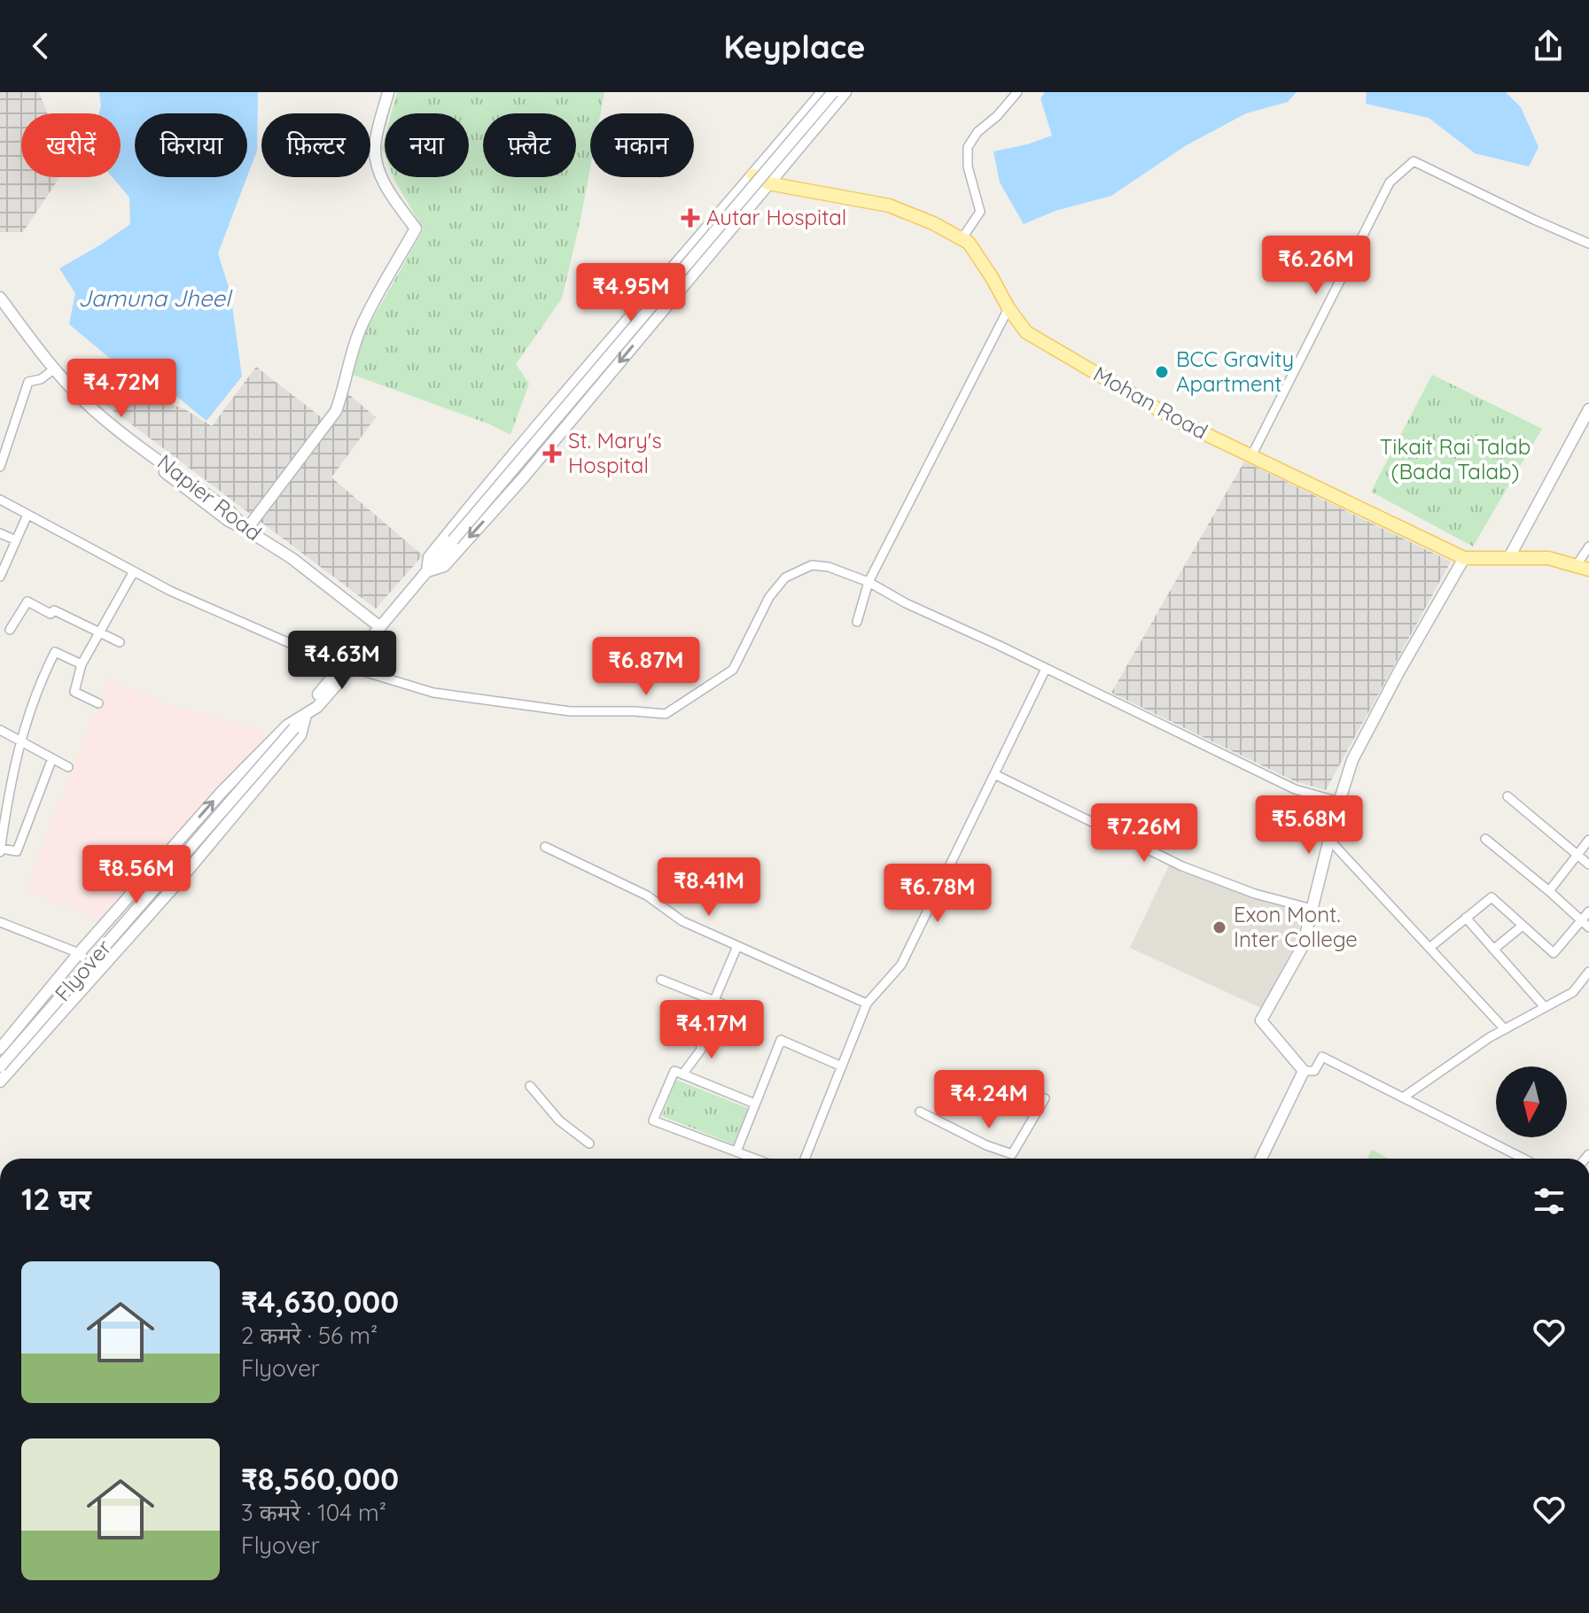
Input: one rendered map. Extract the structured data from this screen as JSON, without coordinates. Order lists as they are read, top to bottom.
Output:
{
  "streets": {
    "main road": ["Mohan Road", "Napier Road", "Flyover"]
  },
  "water": ["Jamuna Jheel"],
  "parks": ["Tikait Rai Talab (Bada Talab)"],
  "places": {
    "health": ["Autar Hospital", "St. Mary's Hospital"],
    "other": ["BCC Gravity Apartment", "Exon Mont. Inter College"]
  },
  "north": "bottom",
  "page": {
    "header": "Keyplace",
    "chip": [
      "खरीदें",
      "किराया",
      "फ़िल्टर",
      "नया",
      "फ़्लैट",
      "मकान"
    ],
    "price": [
      "₹6.26M",
      "₹4.95M",
      "₹4.72M",
      "₹4.63M",
      "₹6.87M",
      "₹5.68M",
      "₹7.26M",
      "₹8.56M",
      "₹8.41M",
      "₹6.78M",
      "₹4.17M",
      "₹4.24M"
    ],
    "heading": "12 घर",
    "list": [
      {
        "name": "₹4,630,000",
        "note": "2 कमरे · 56 m² · Flyover"
      },
      {
        "name": "₹8,560,000",
        "note": "3 कमरे · 104 m² · Flyover"
      }
    ]
  }
}
